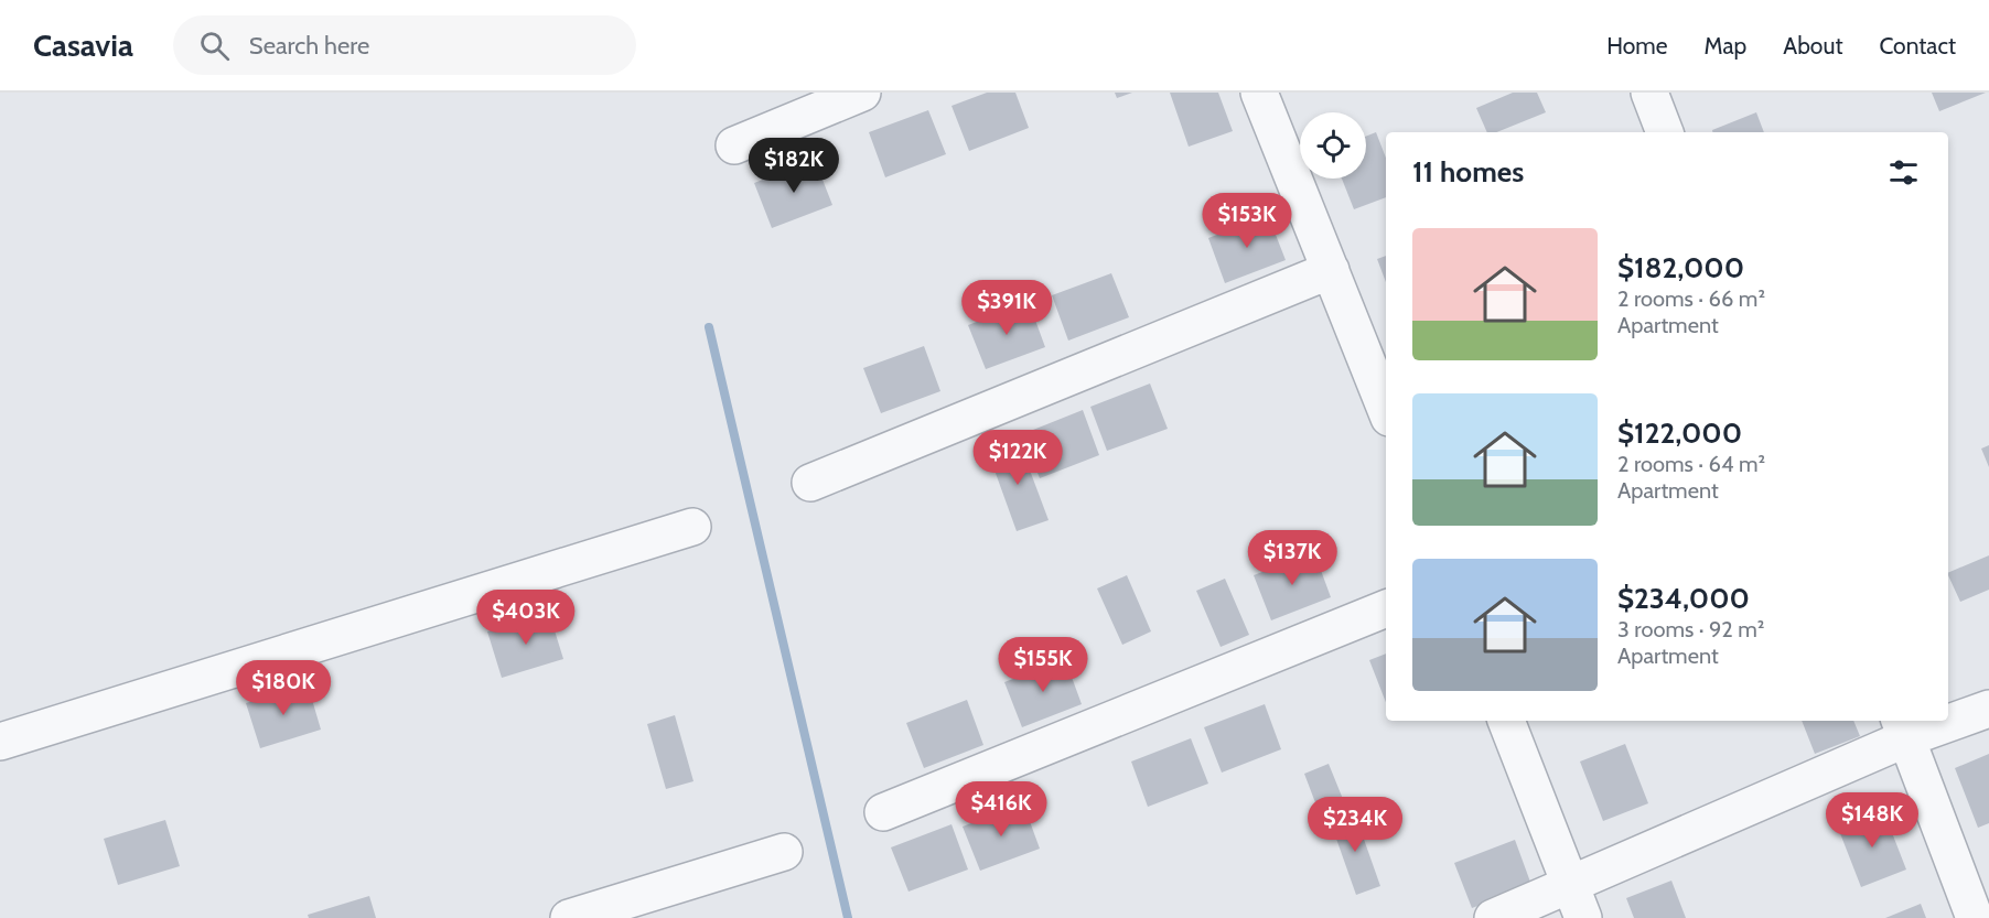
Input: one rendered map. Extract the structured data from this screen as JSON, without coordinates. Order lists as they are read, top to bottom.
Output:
{
  "page": {
    "header": "Casavia",
    "search": "Search here",
    "nav": [
      "Home",
      "Map",
      "About",
      "Contact"
    ],
    "heading": "11 homes",
    "price": [
      "$182K",
      "$153K",
      "$391K",
      "$122K",
      "$137K",
      "$403K",
      "$155K",
      "$180K",
      "$416K",
      "$148K",
      "$234K"
    ],
    "list": [
      {
        "name": "$182,000",
        "note": "2 rooms · 66 m² · Apartment"
      },
      {
        "name": "$122,000",
        "note": "2 rooms · 64 m² · Apartment"
      },
      {
        "name": "$234,000",
        "note": "3 rooms · 92 m² · Apartment"
      }
    ]
  }
}
